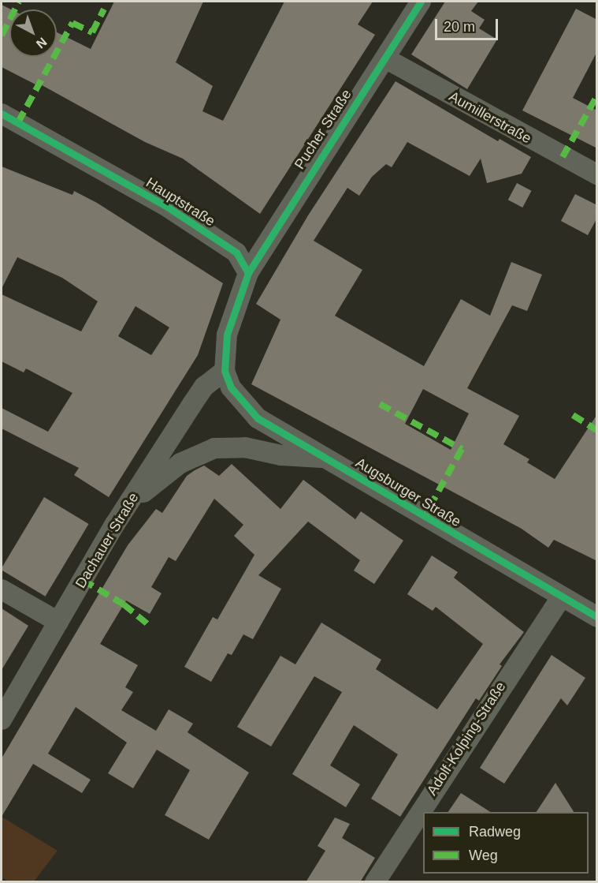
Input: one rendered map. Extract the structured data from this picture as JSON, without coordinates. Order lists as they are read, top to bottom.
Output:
{
  "streets": {
    "street": [
      "Aumillerstraße",
      "Pucher Straße",
      "Hauptstraße",
      "Augsburger Straße",
      "Dachauer Straße",
      "Adolf-Kolping-Straße"
    ]
  },
  "crossings": [
    ["Aumillerstraße", "Pucher Straße"],
    ["Pucher Straße", "Hauptstraße"],
    ["Augsburger Straße", "Dachauer Straße"],
    ["Augsburger Straße", "Adolf-Kolping-Straße"]
  ],
  "legend": ["Radweg", "Weg"],
  "scale_bar": "20 m",
  "north": "bottom right"
}
